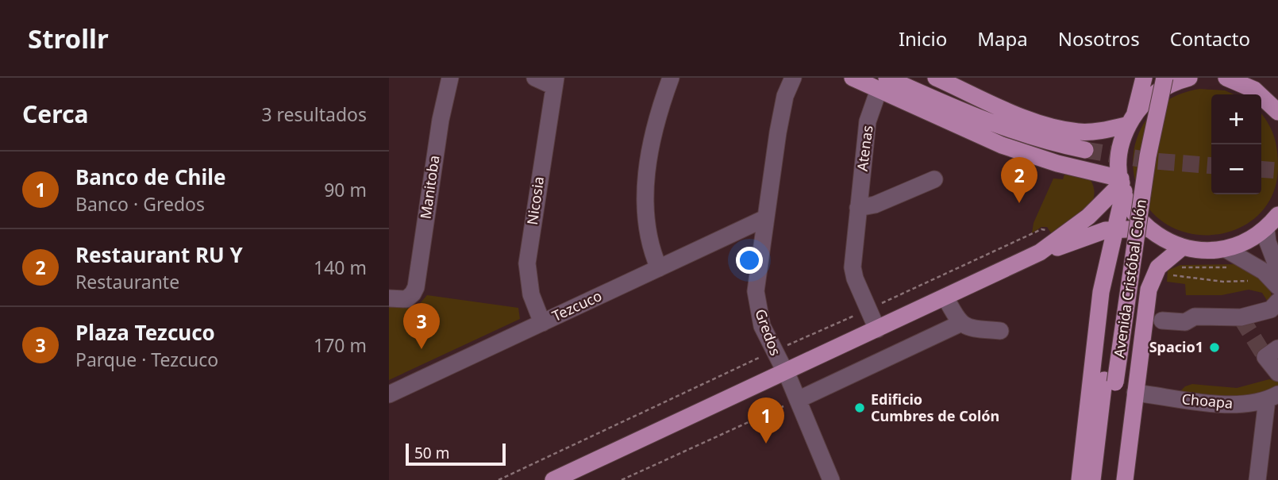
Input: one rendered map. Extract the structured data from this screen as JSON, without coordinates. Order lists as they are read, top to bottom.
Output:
{
  "streets": {
    "main road": ["Avenida Cristóbal Colón"],
    "street": [
      "Atenas",
      "Manitoba",
      "Nicosia",
      "Tezcuco",
      "Gredos",
      "Choapa"
    ]
  },
  "crossings": [
    ["Nicosia", "Tezcuco"],
    ["Tezcuco", "Gredos"]
  ],
  "places": ["Spacio1", "Edificio Cumbres de Colón"],
  "scale_bar": "50 m",
  "page": {
    "header": "Strollr",
    "nav": [
      "Inicio",
      "Mapa",
      "Nosotros",
      "Contacto"
    ],
    "heading": ["Cerca", "3 resultados"],
    "map_buttons": ["+", "−"],
    "list": [
      {
        "mark": "1",
        "name": "Banco de Chile",
        "note": "Banco · Gredos",
        "value": "90 m"
      },
      {
        "mark": "2",
        "name": "Restaurant RU Y",
        "note": "Restaurante",
        "value": "140 m"
      },
      {
        "mark": "3",
        "name": "Plaza Tezcuco",
        "note": "Parque · Tezcuco",
        "value": "170 m"
      }
    ],
    "pins": ["2", "3", "1"],
    "scale": "50 m"
  }
}
